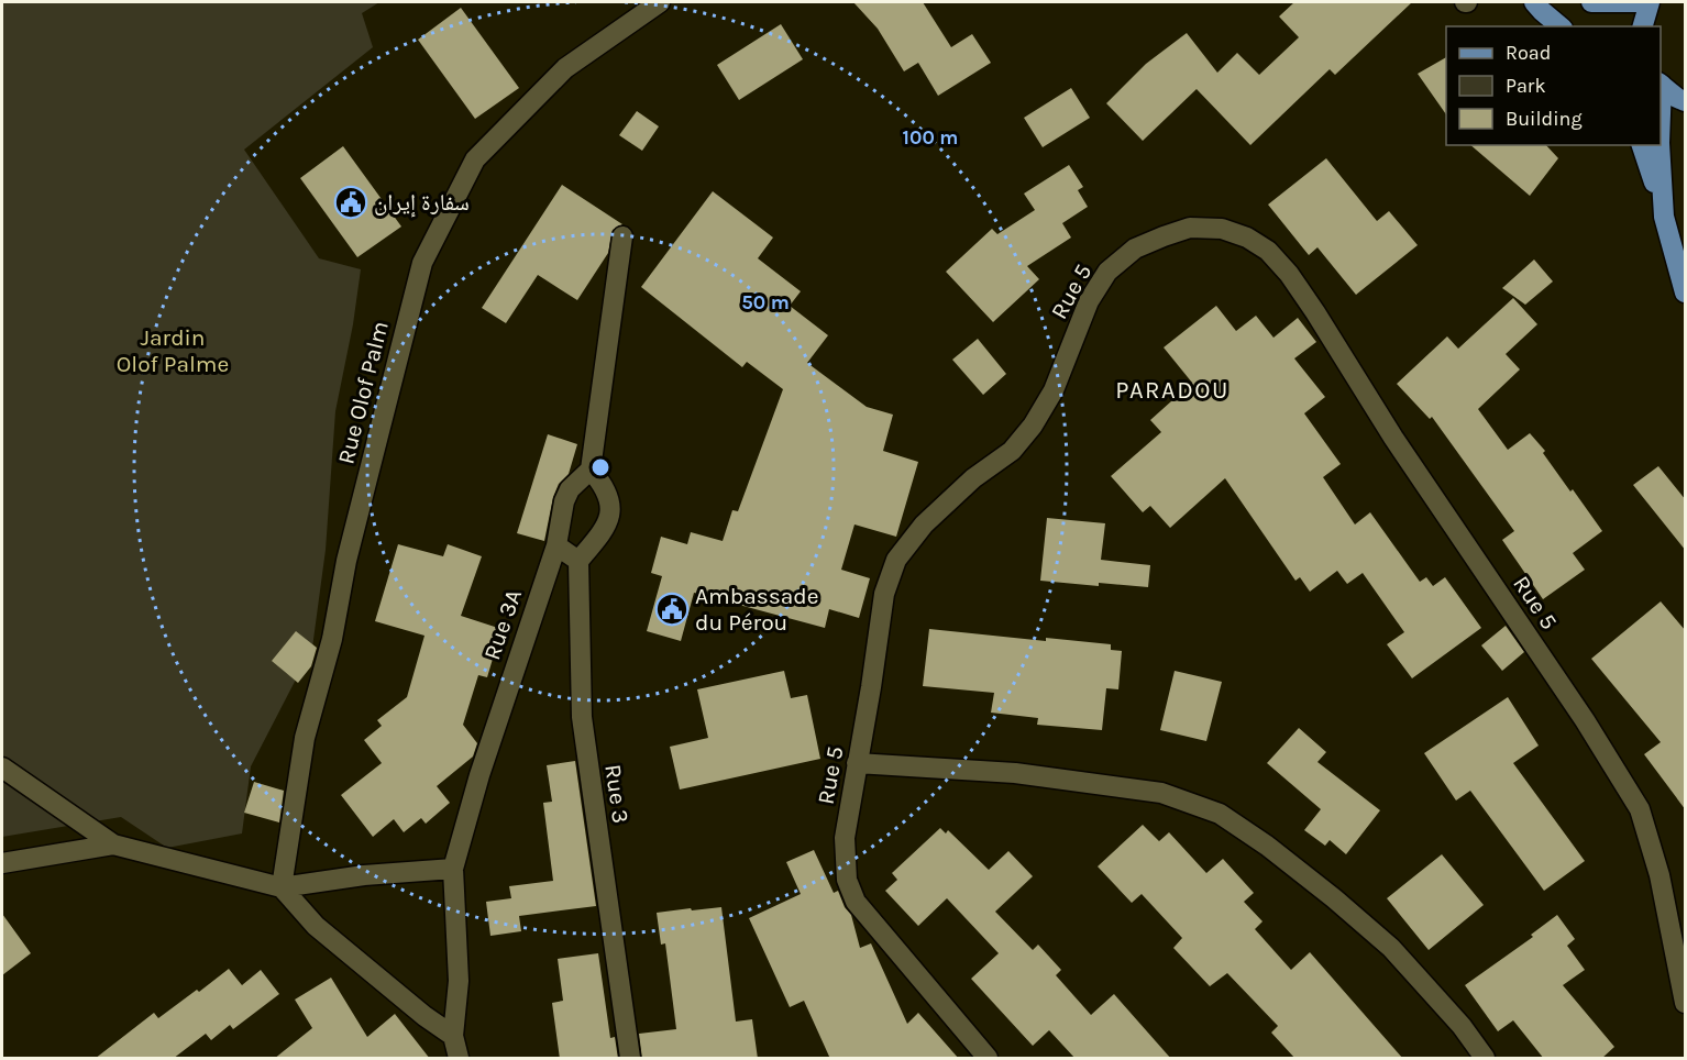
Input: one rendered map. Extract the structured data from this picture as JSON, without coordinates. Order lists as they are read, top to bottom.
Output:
{
  "streets": {
    "street": [
      "Rue 5",
      "Rue Olof Palm",
      "Rue 3A",
      "Rue 3"
    ]
  },
  "districts": ["PARADOU"],
  "parks": ["Jardin Olof Palme"],
  "places": {
    "public building": ["سفارة إيران", "Ambassade du Pérou"]
  },
  "legend": ["Road", "Park", "Building"],
  "rings": ["100 m", "50 m"]
}
